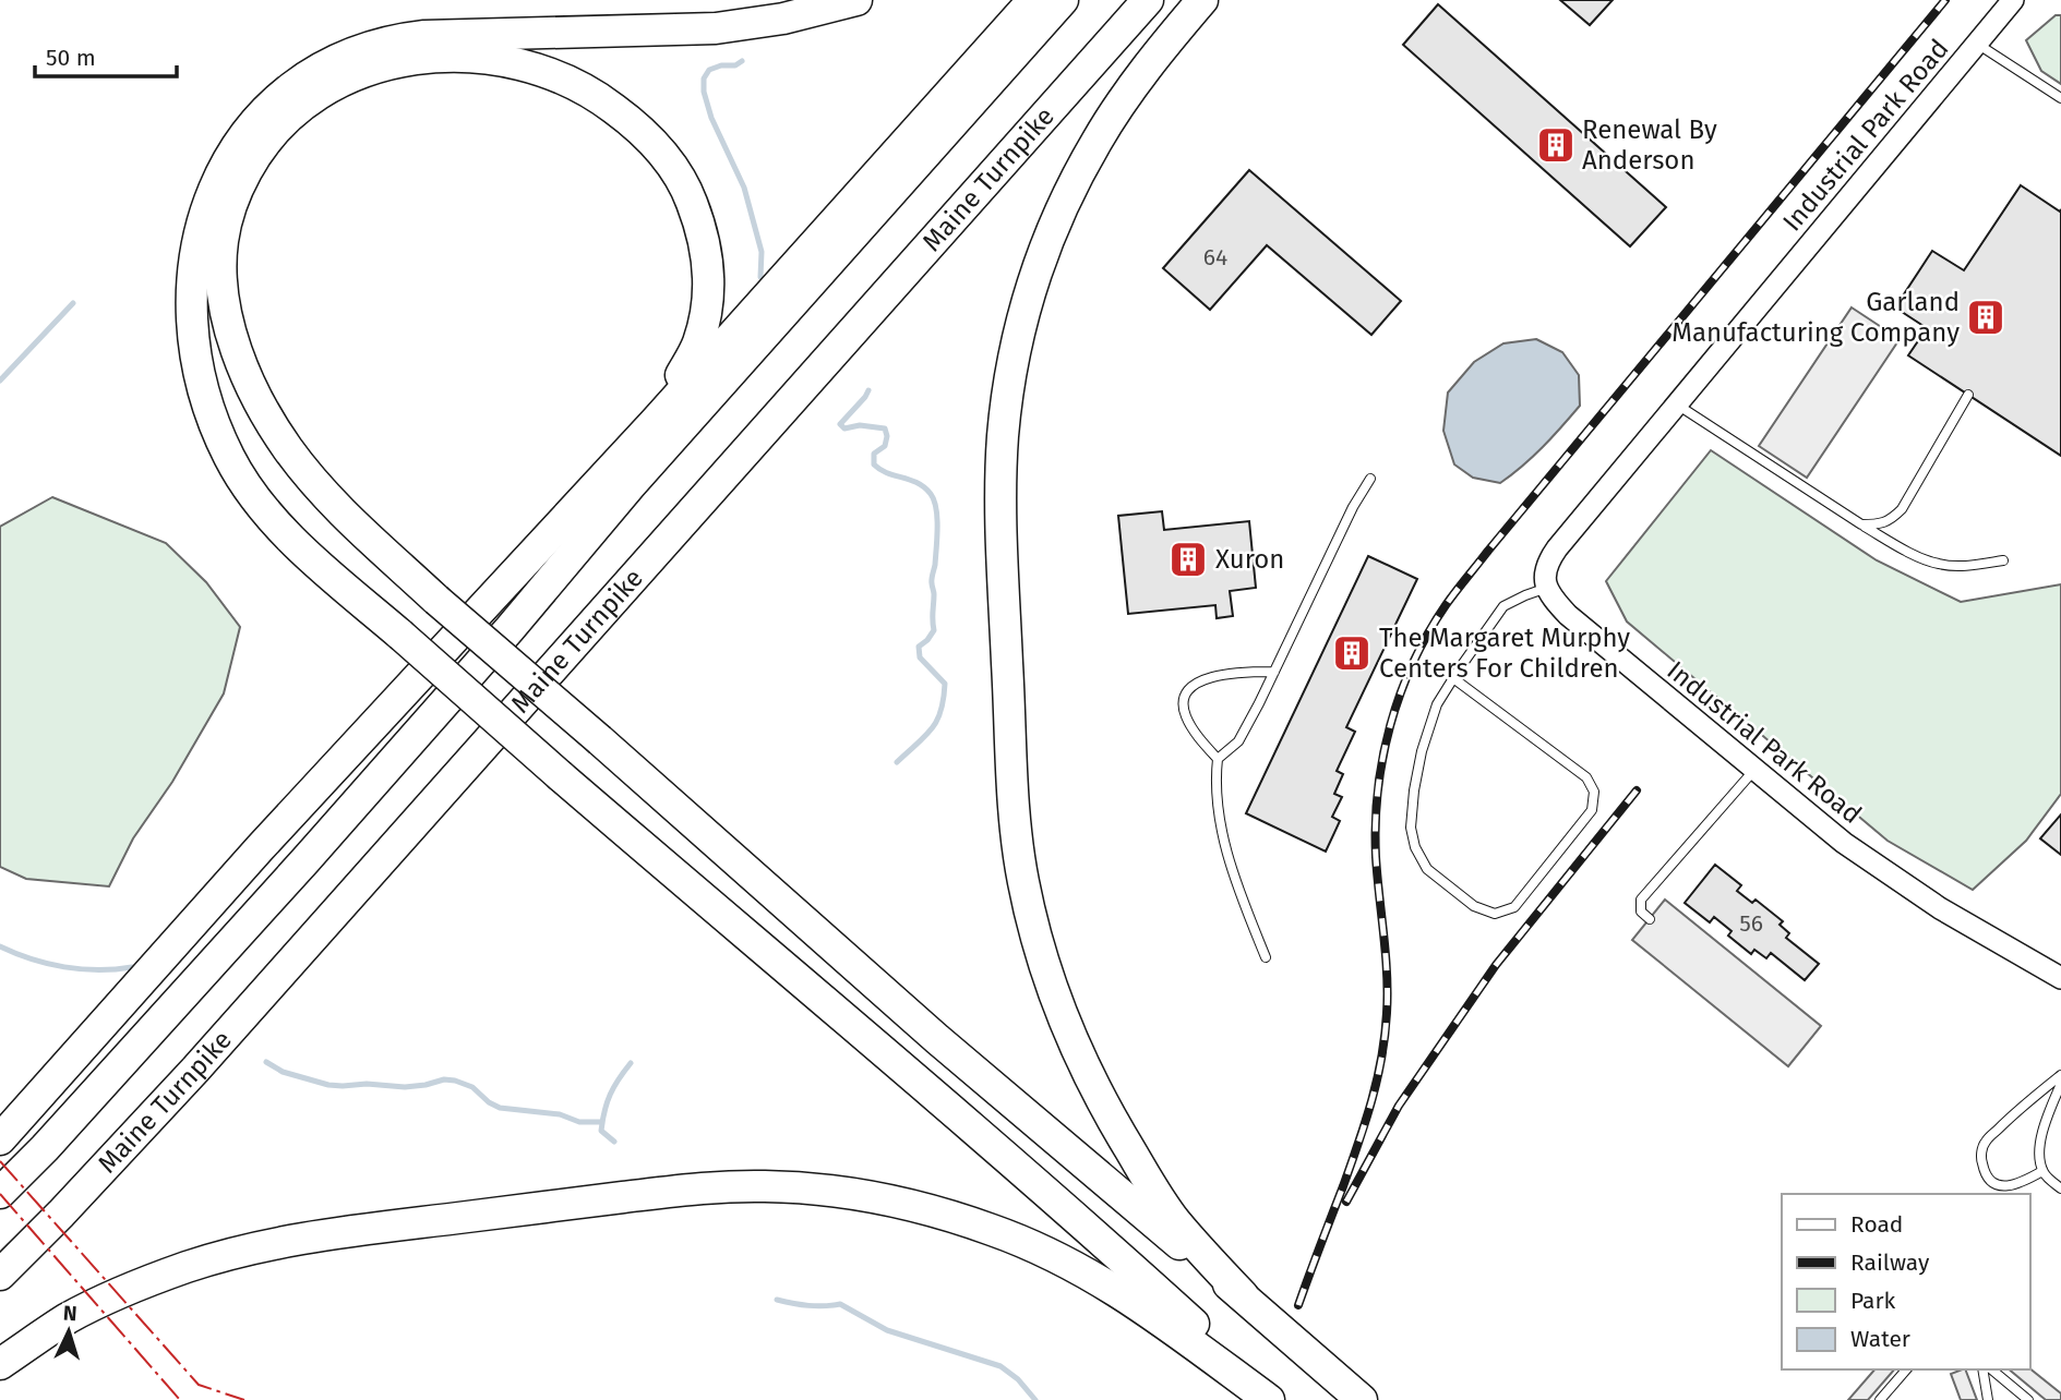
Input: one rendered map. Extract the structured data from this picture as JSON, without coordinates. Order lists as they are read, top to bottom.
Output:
{
  "streets": {
    "highway": ["Maine Turnpike"],
    "street": ["Industrial Park Road"]
  },
  "places": {
    "building": [
      "Renewal By Anderson",
      "Garland Manufacturing Company",
      "Xuron",
      "The Margaret Murphy Centers For Children"
    ]
  },
  "house_numbers": ["64", "56"],
  "legend": [
    "Road",
    "Railway",
    "Park",
    "Water"
  ],
  "scale_bar": "50 m",
  "north": "top"
}
